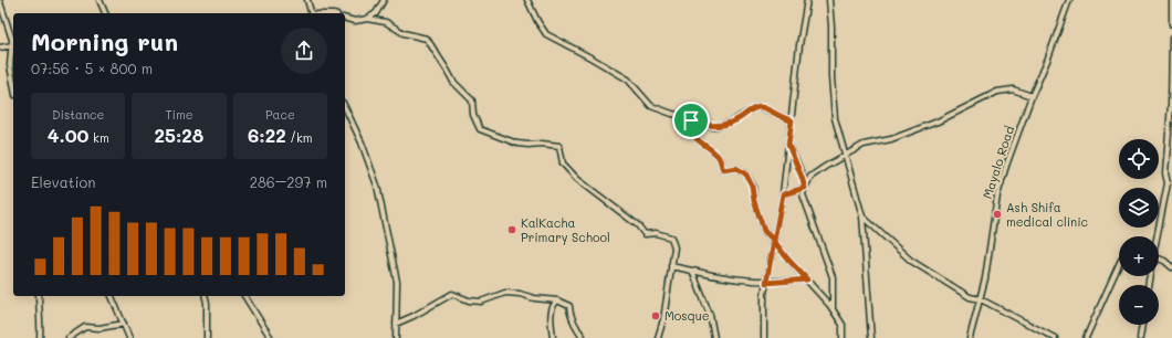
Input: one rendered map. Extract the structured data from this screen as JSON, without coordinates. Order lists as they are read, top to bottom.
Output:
{
  "streets": {
    "street": ["Mayalo Road"]
  },
  "places": ["Ash Shifa medical clinic", "KalKacha Primary School", "Mosque"],
  "page": {
    "heading": ["Morning run", "07:56 · 5 × 800 m"],
    "stats": [
      ["Distance", "4.00 km"],
      ["Time", "25:28"],
      ["Pace", "6:22 /km"]
    ],
    "map_buttons": ["+", "−"],
    "chart": ["Elevation", "286–297 m"]
  }
}
